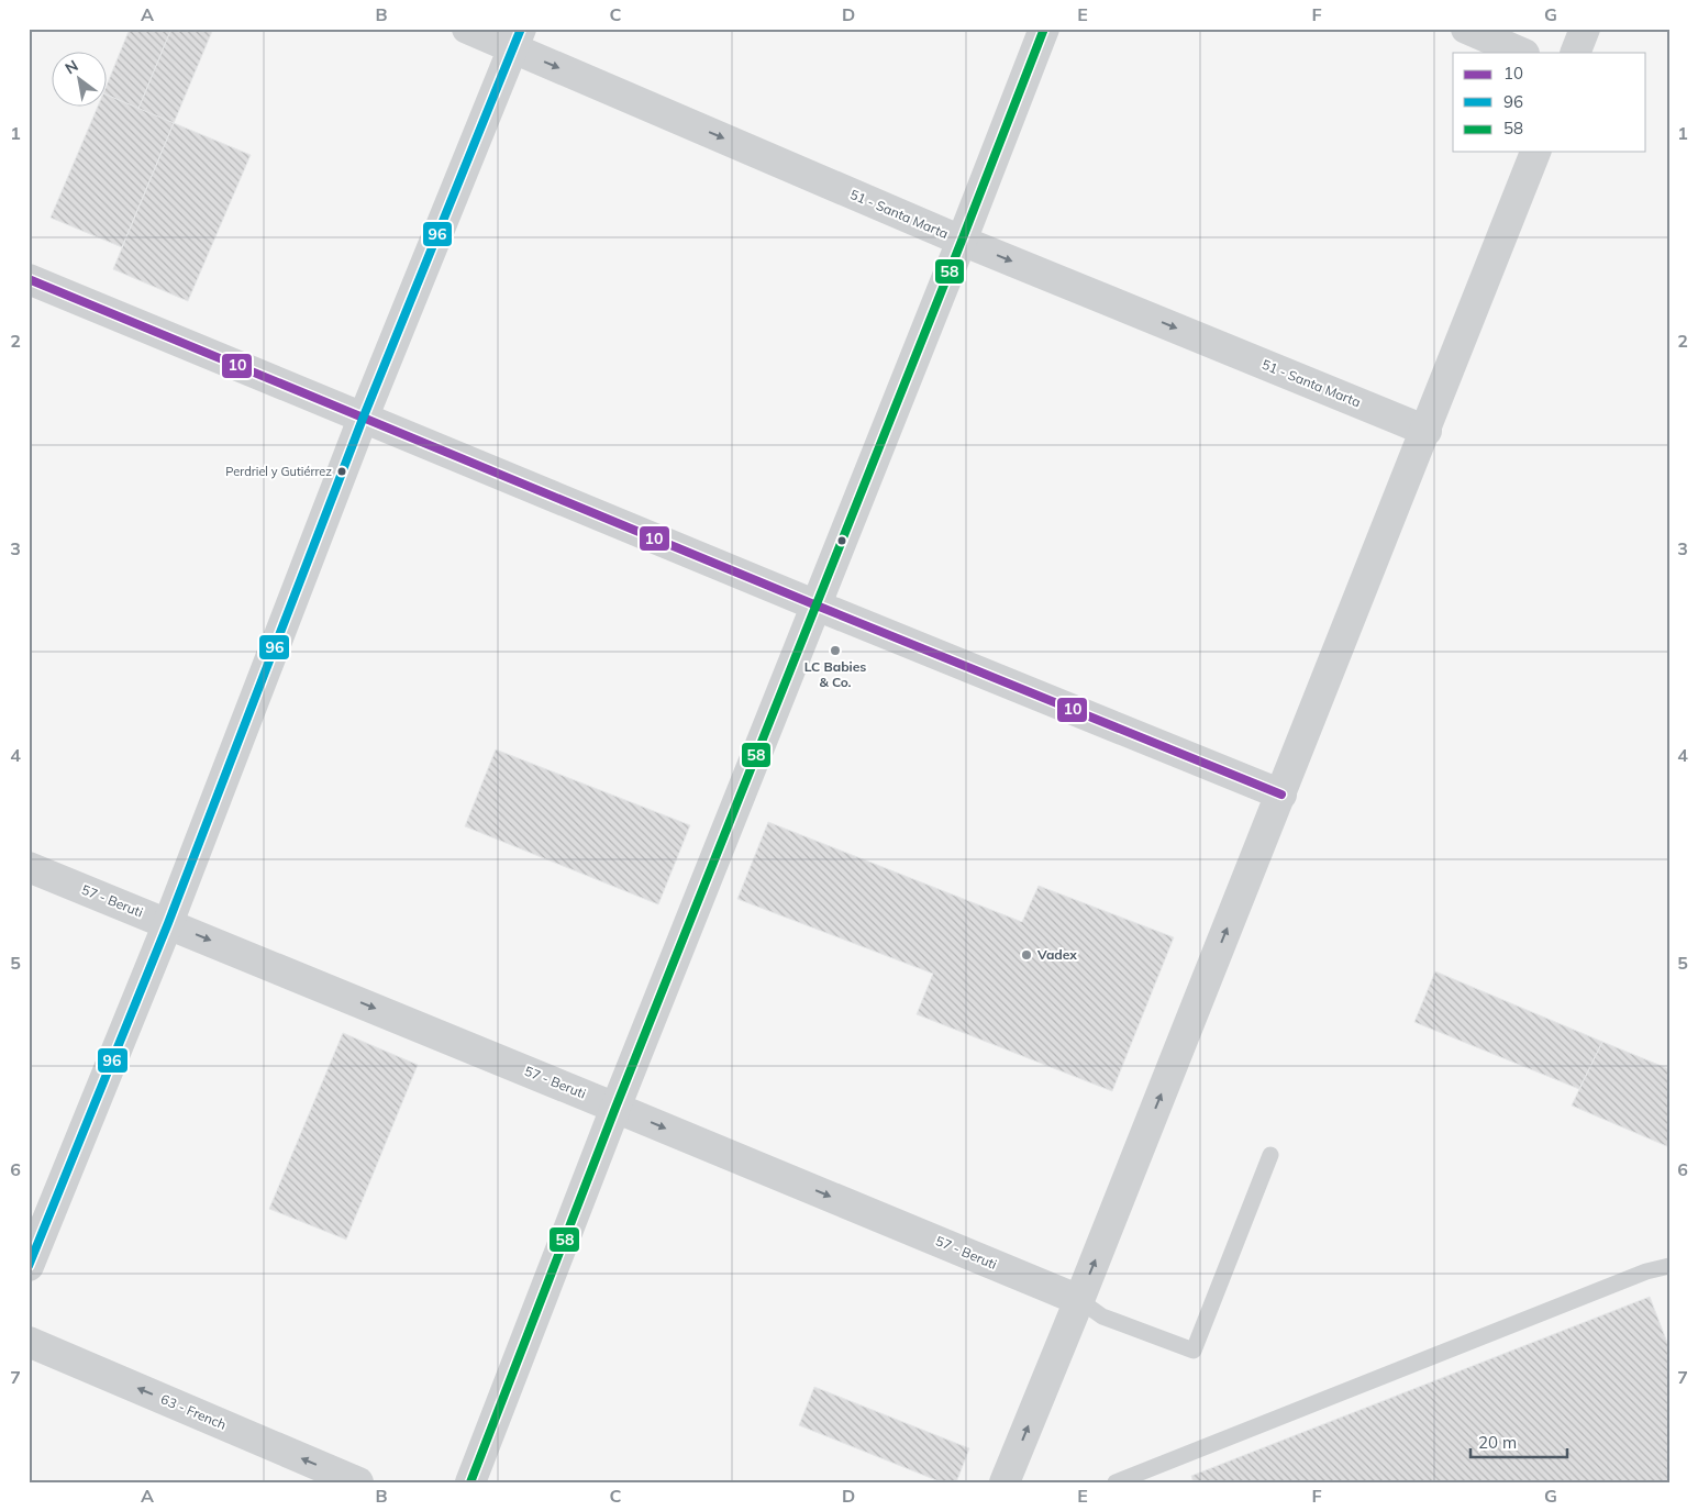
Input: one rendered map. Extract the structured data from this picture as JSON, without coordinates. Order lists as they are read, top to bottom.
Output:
{
  "streets": {
    "street": ["51 - Santa Marta", "57 - Beruti", "63 - French"]
  },
  "one_way": ["51 - Santa Marta", "57 - Beruti", "63 - French"],
  "places": ["Perdriel y Gutiérrez", "LC Babies & Co.", "Vadex"],
  "lines": ["transit line 96", "transit line 58", "transit line 10"],
  "legend": ["10", "96", "58"],
  "scale_bar": "20 m",
  "north": "top left",
  "grid": {
    "columns": [
      "A",
      "B",
      "C",
      "D",
      "E",
      "F",
      "G"
    ],
    "rows": [
      "1",
      "2",
      "3",
      "4",
      "5",
      "6",
      "7"
    ]
  }
}
